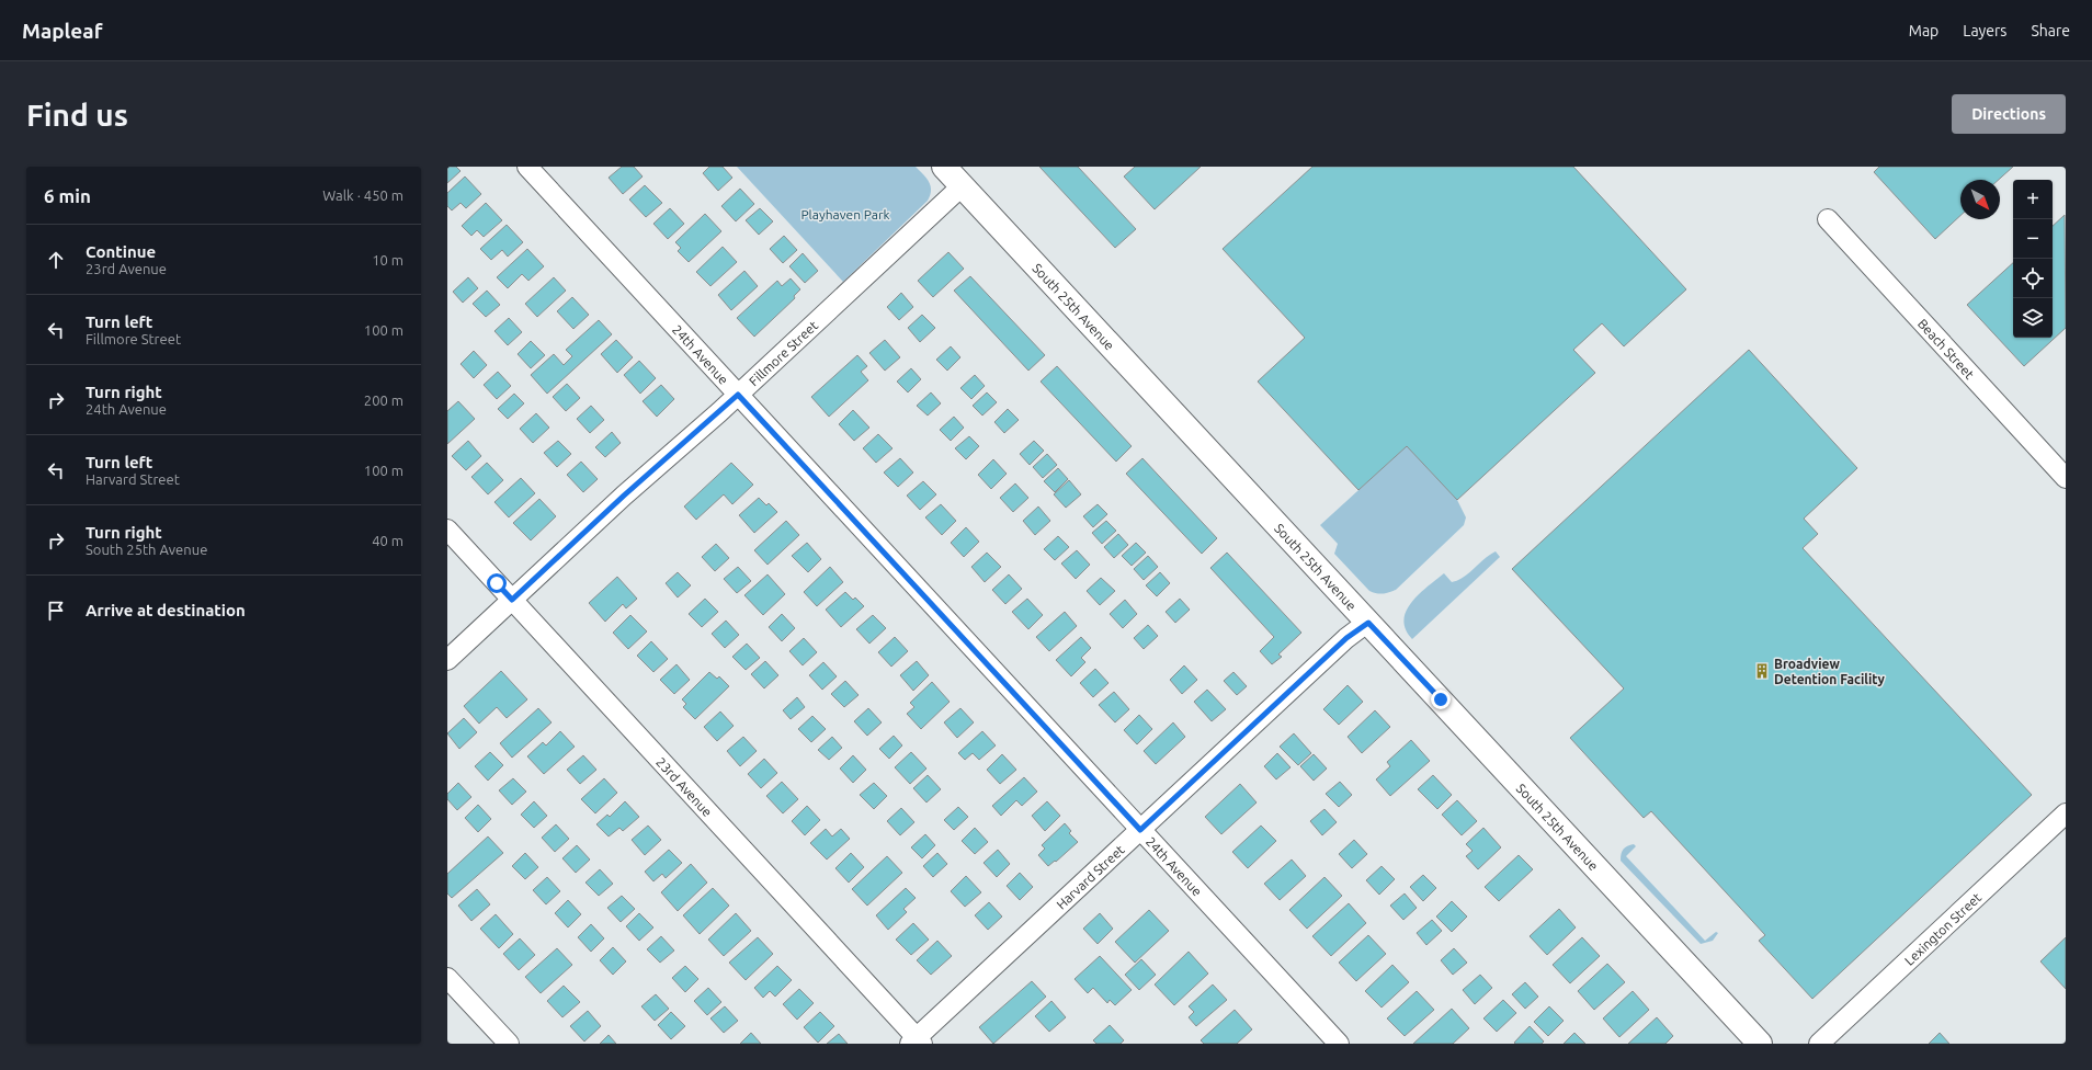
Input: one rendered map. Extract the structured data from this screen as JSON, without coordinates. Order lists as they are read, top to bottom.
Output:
{
  "streets": {
    "main road": ["South 25th Avenue"],
    "street": [
      "Beach Street",
      "Fillmore Street",
      "24th Avenue",
      "23rd Avenue",
      "Harvard Street",
      "Lexington Street"
    ]
  },
  "crossings": [
    ["South 25th Avenue", "Fillmore Street"],
    ["South 25th Avenue", "Harvard Street"],
    ["Fillmore Street", "24th Avenue"],
    ["Fillmore Street", "23rd Avenue"],
    ["24th Avenue", "Harvard Street"],
    ["23rd Avenue", "Harvard Street"]
  ],
  "parks": ["Playhaven Park"],
  "places": {
    "building": ["Broadview Detention Facility"]
  },
  "north": "bottom right",
  "page": {
    "header": "Mapleaf",
    "nav": ["Map", "Layers", "Share"],
    "buttons": "Directions",
    "title": "Find us",
    "heading": ["6 min", "Walk · 450 m"],
    "map_buttons": ["+", "−"],
    "list": [
      ["Continue", "23rd Avenue", "10 m"],
      ["Turn left", "Fillmore Street", "100 m"],
      ["Turn right", "24th Avenue", "200 m"],
      ["Turn left", "Harvard Street", "100 m"],
      ["Turn right", "South 25th Avenue", "40 m"],
      "Arrive at destination"
    ]
  }
}
